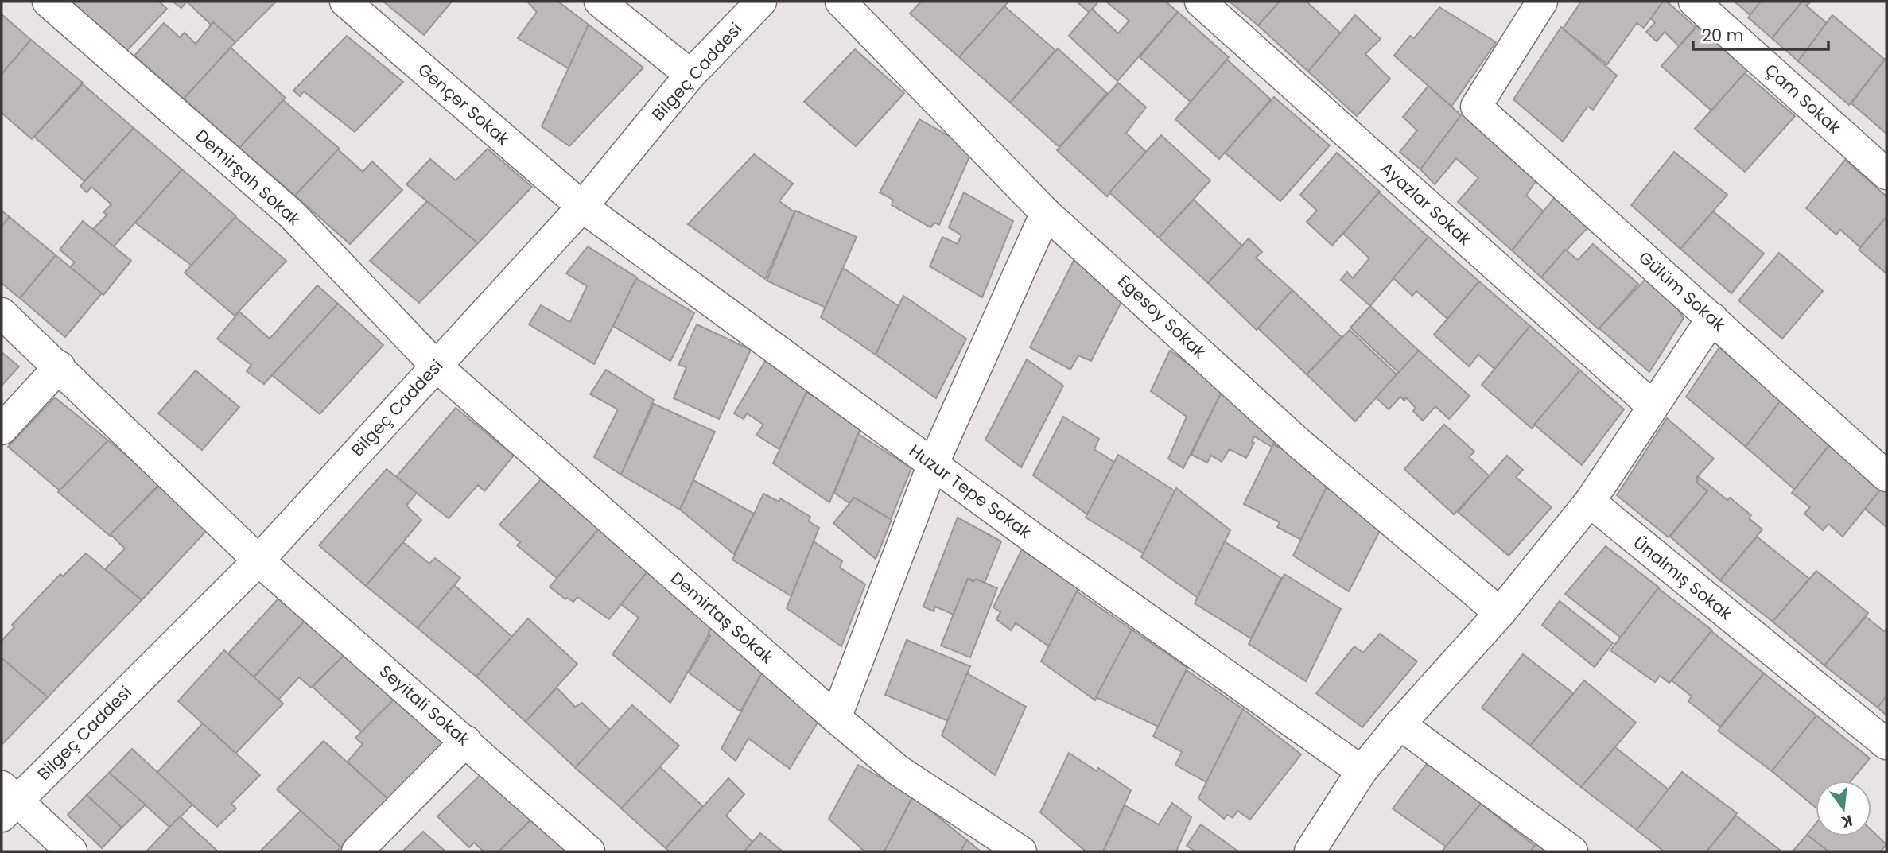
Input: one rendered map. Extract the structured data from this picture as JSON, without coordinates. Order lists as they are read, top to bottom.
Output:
{
  "streets": {
    "street": [
      "Bilgeç Caddesi",
      "Çam Sokak",
      "Gençer Sokak",
      "Demirşah Sokak",
      "Ayazlar Sokak",
      "Gülüm Sokak",
      "Egesoy Sokak",
      "Huzur Tepe Sokak",
      "Ünalmış Sokak",
      "Demirtaş Sokak",
      "Seyitali Sokak"
    ]
  },
  "crossings": [
    ["Bilgeç Caddesi", "Gençer Sokak"],
    ["Bilgeç Caddesi", "Demirşah Sokak"],
    ["Bilgeç Caddesi", "Huzur Tepe Sokak"],
    ["Bilgeç Caddesi", "Demirtaş Sokak"],
    ["Bilgeç Caddesi", "Seyitali Sokak"],
    ["Gençer Sokak", "Huzur Tepe Sokak"],
    ["Demirşah Sokak", "Demirtaş Sokak"]
  ],
  "scale_bar": "20 m",
  "north": "bottom"
}
